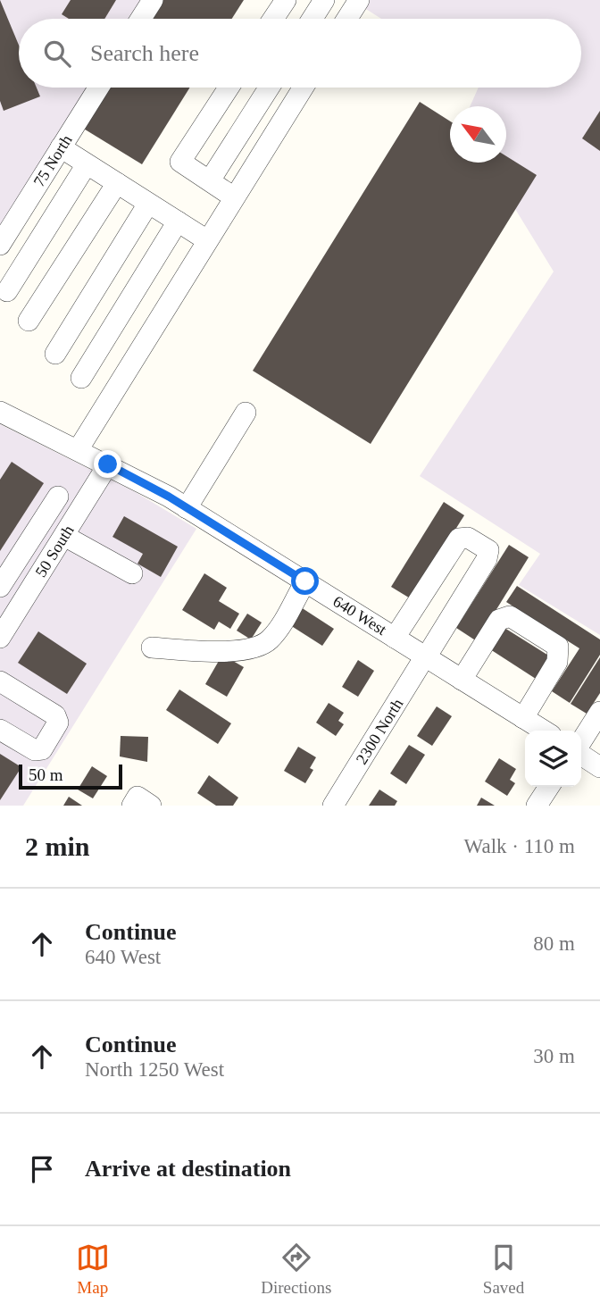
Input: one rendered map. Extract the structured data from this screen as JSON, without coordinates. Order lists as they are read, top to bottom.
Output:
{
  "streets": {
    "street": [
      "75 North",
      "50 South",
      "640 West",
      "2300 North"
    ]
  },
  "crossings": [
    ["50 South", "640 West"],
    ["640 West", "2300 North"]
  ],
  "scale_bar": "50 m",
  "north": "top left",
  "page": {
    "search": "Search here",
    "scale": "50 m",
    "heading": ["2 min", "Walk · 110 m"],
    "list": [
      ["Continue", "640 West", "80 m"],
      ["Continue", "North 1250 West", "30 m"],
      "Arrive at destination"
    ],
    "nav": ["Map", "Directions", "Saved"]
  }
}
